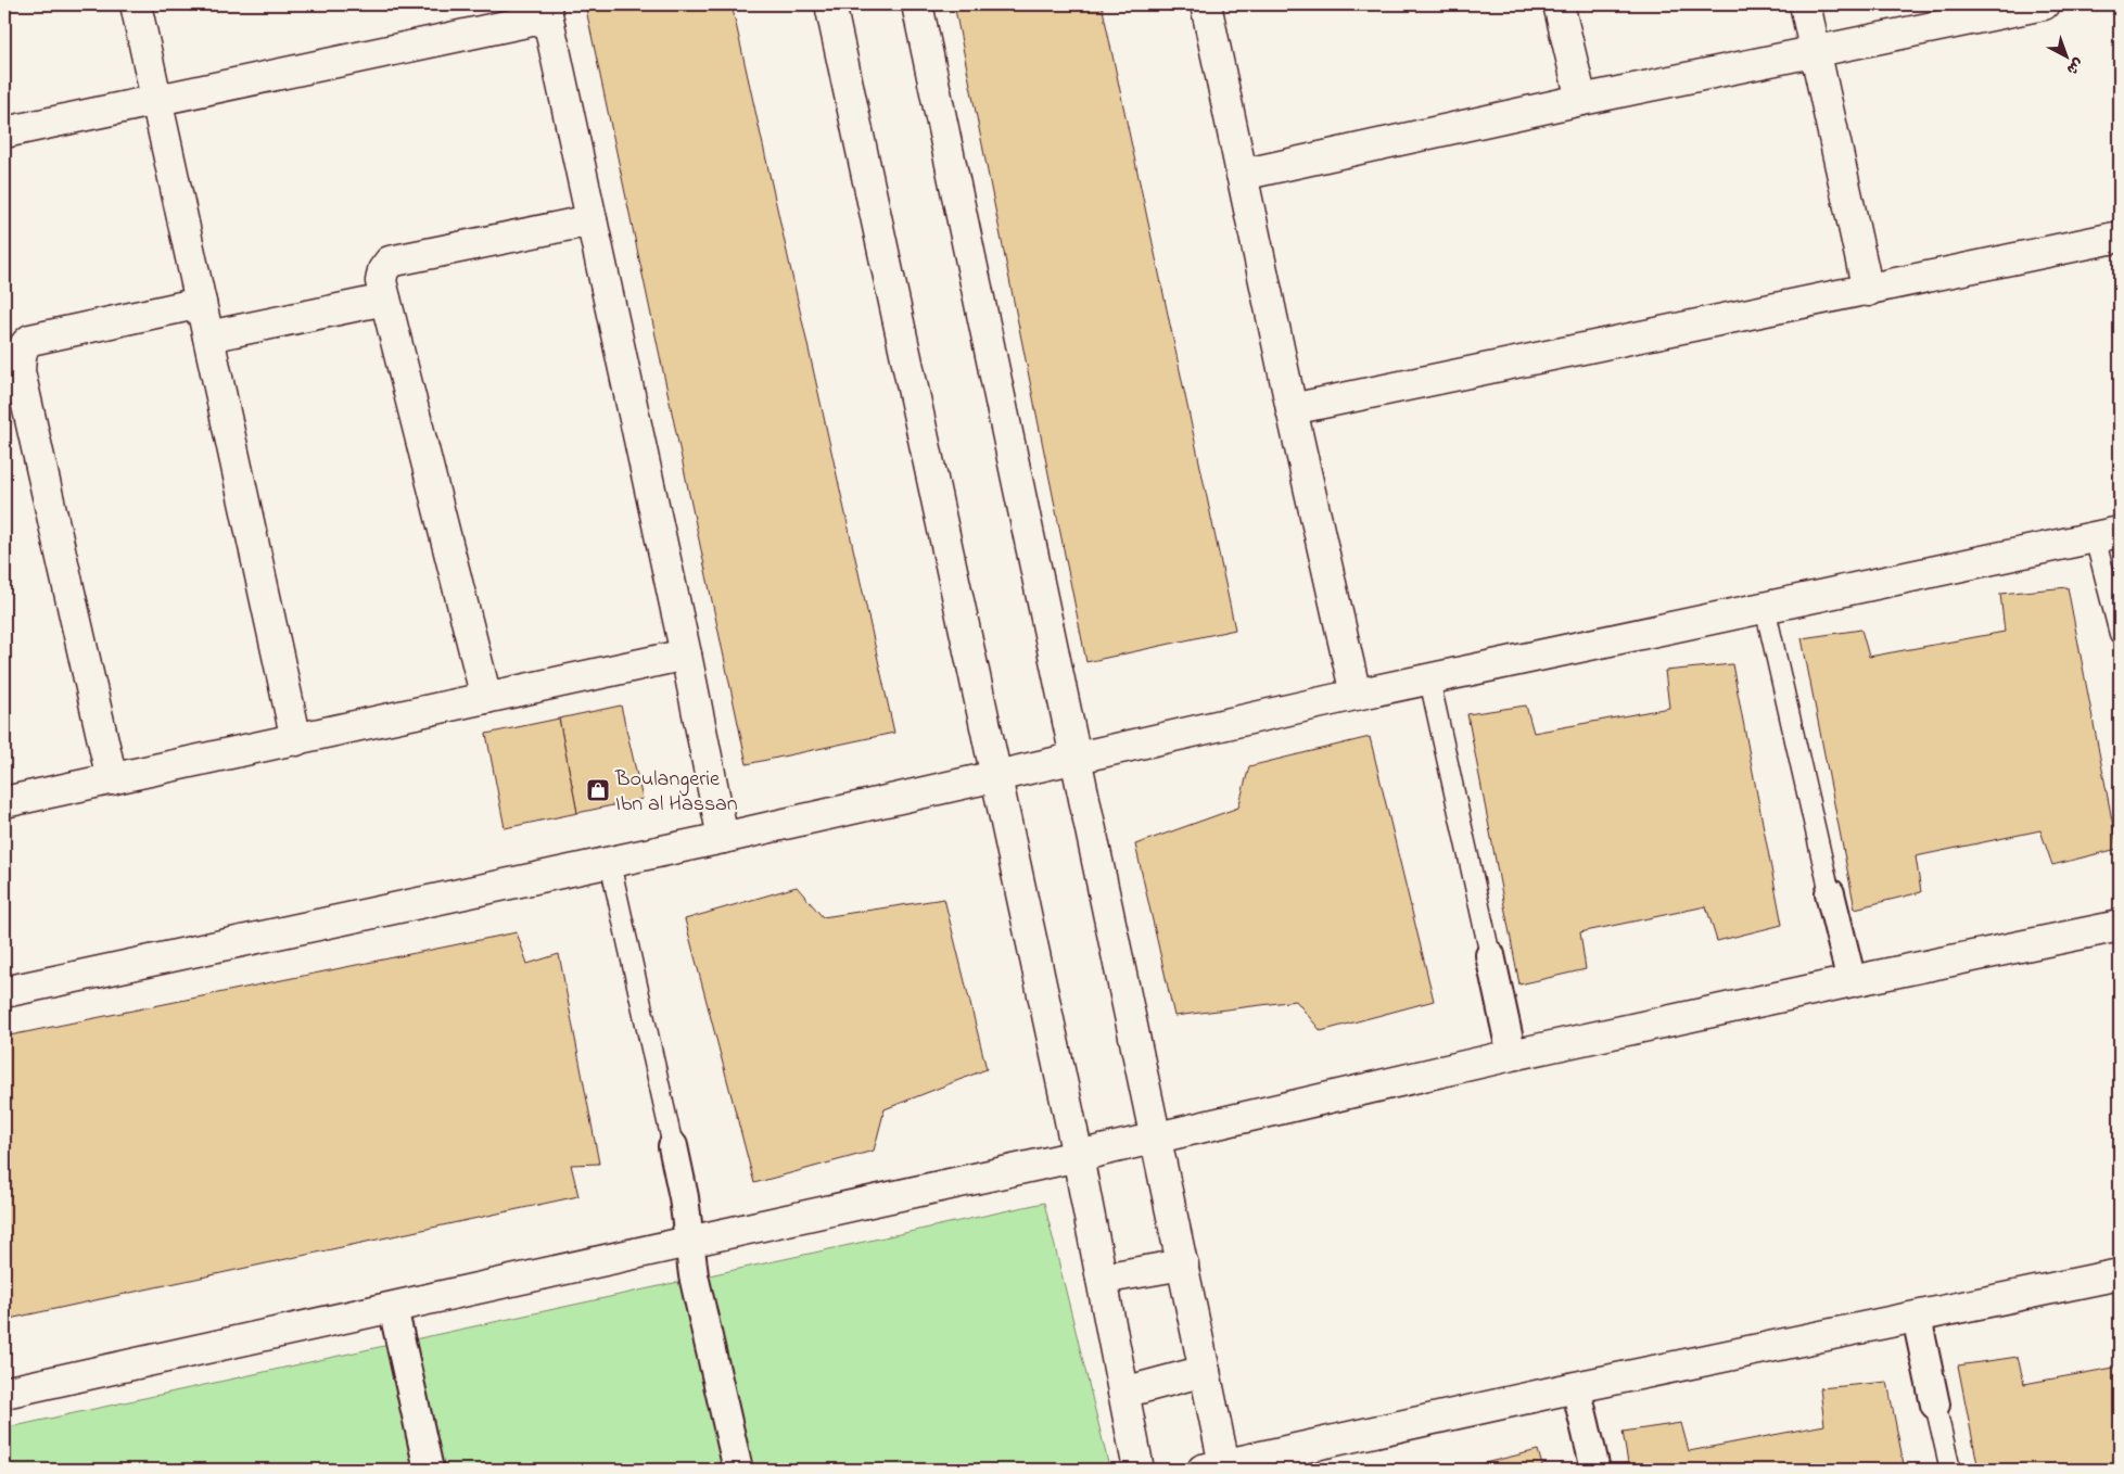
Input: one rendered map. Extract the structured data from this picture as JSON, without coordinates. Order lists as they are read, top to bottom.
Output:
{
  "places": {
    "shop": ["Boulangerie Ibn al Hassan"]
  },
  "north": "bottom right"
}
